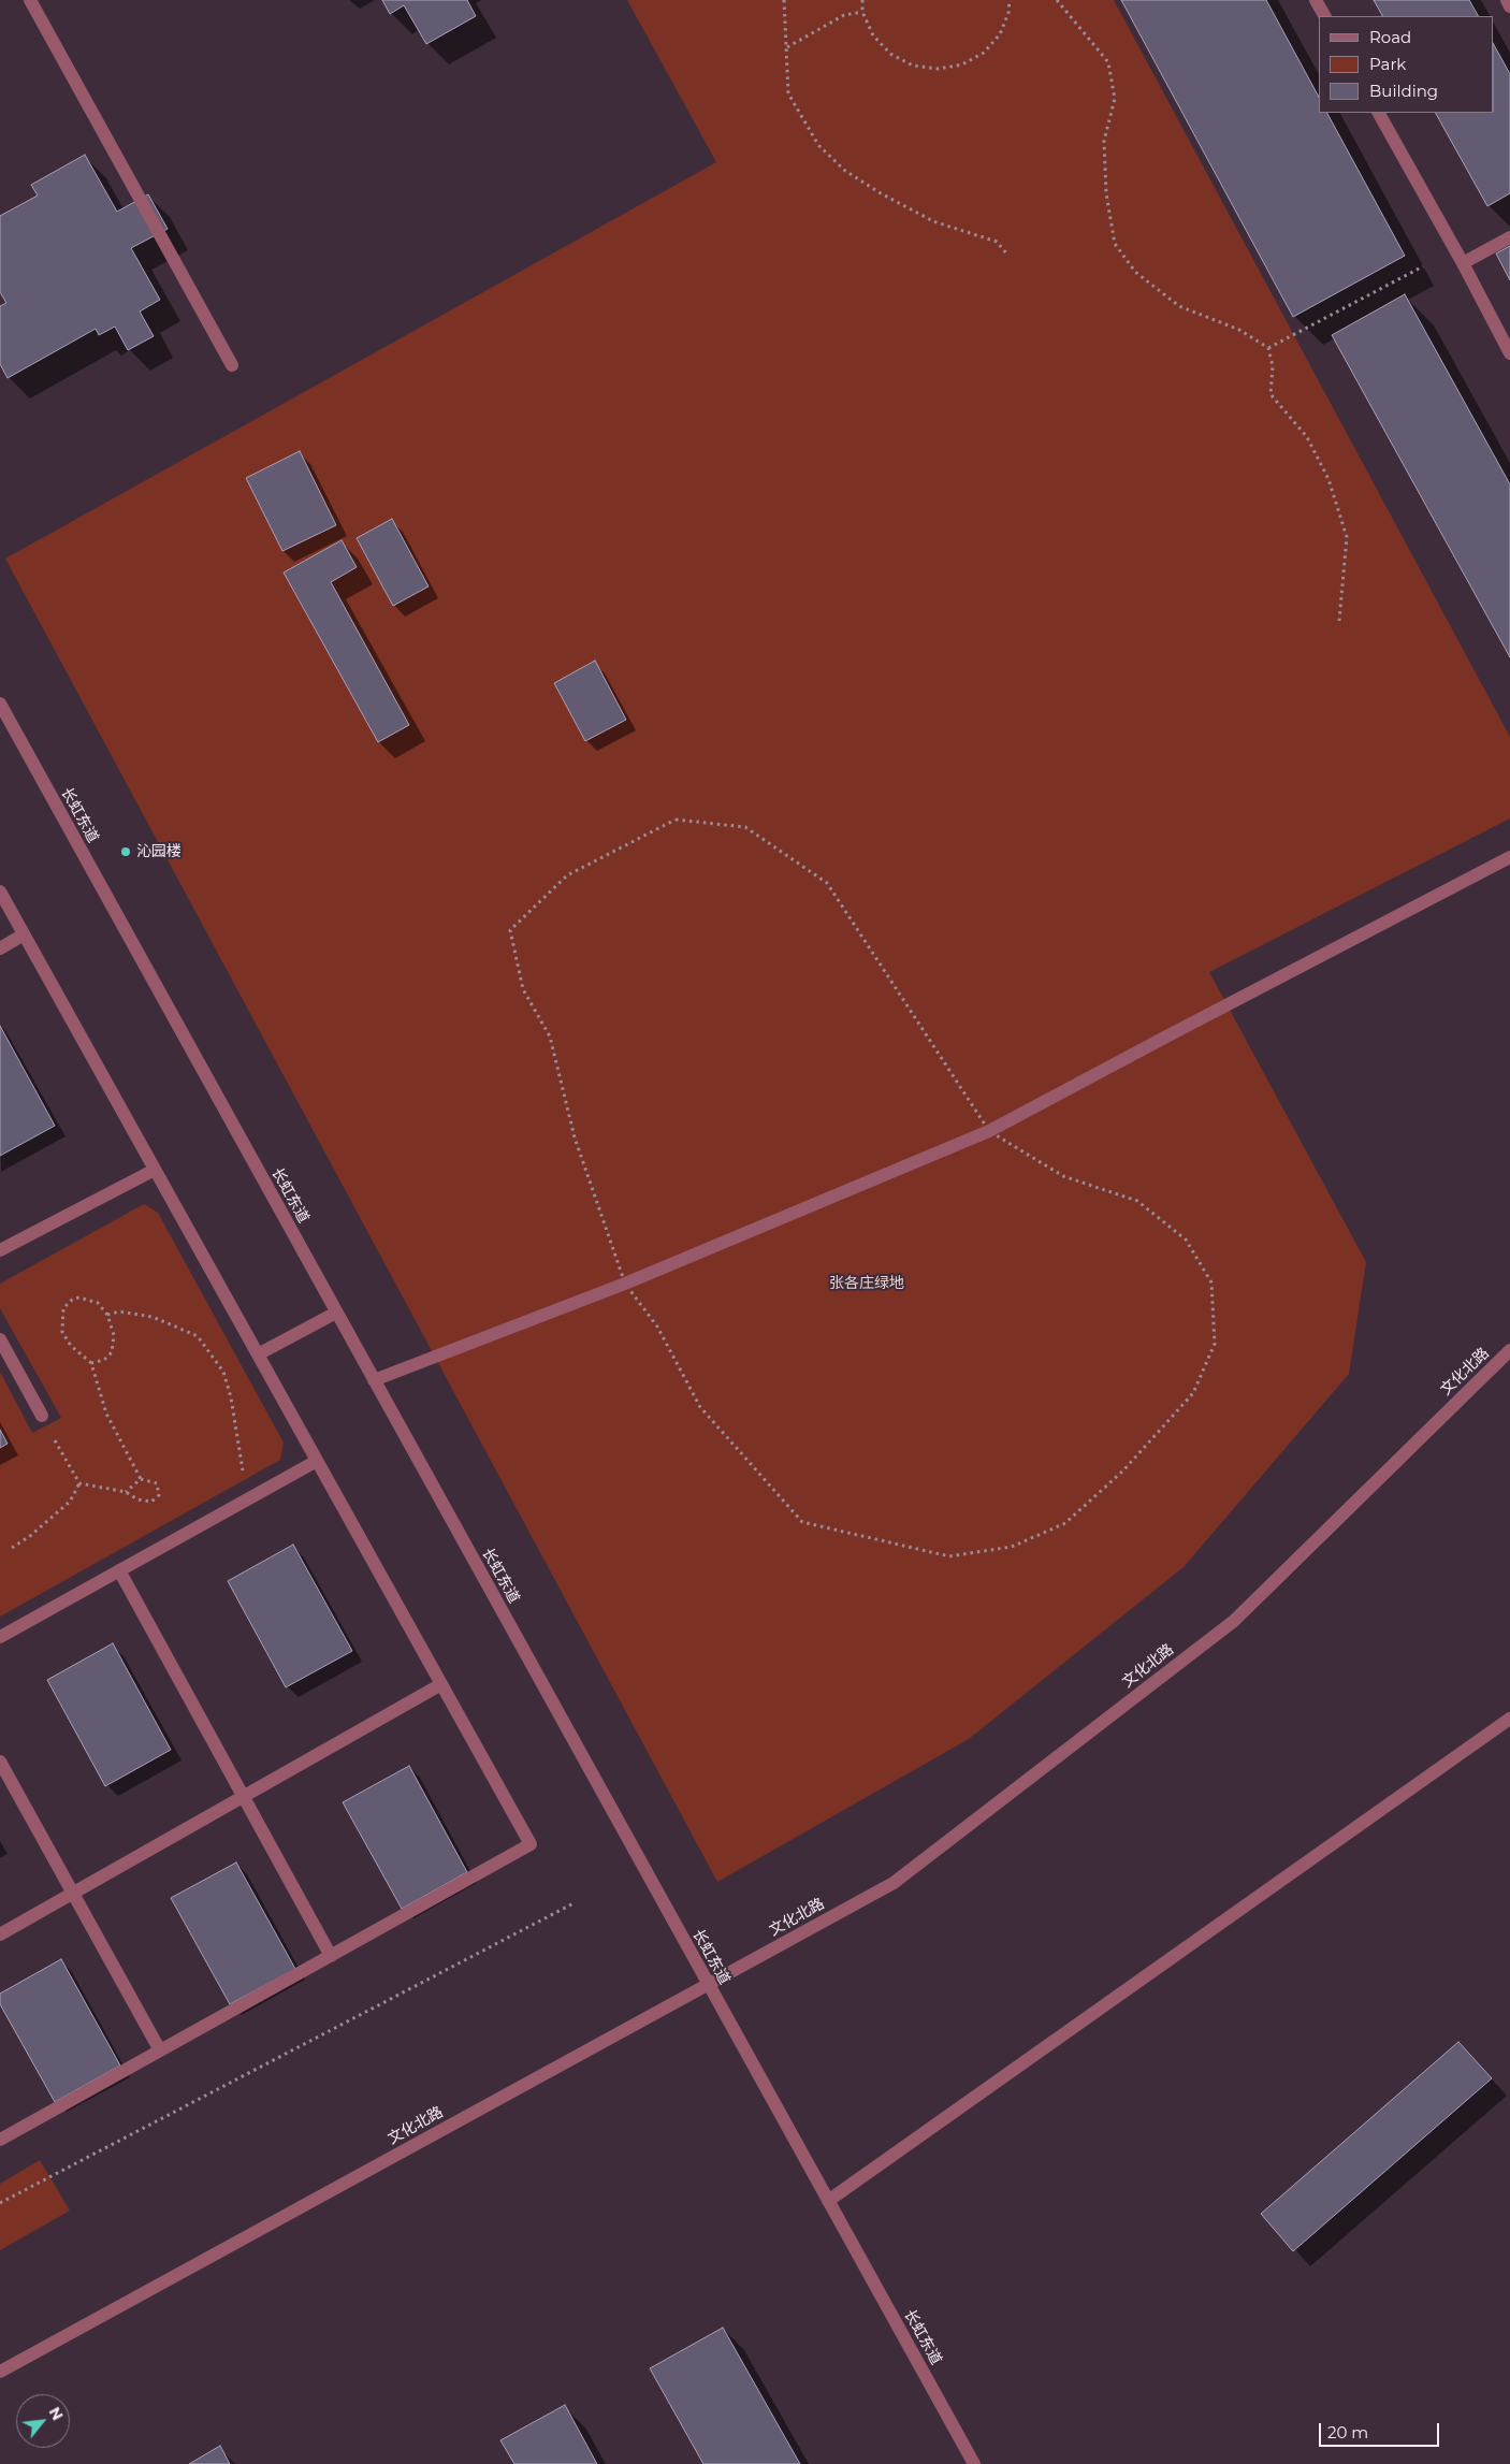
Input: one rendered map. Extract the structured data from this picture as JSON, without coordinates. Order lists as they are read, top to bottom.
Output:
{
  "streets": {
    "street": ["长虹东道", "文化北路"]
  },
  "crossings": [
    ["长虹东道", "文化北路"]
  ],
  "parks": ["张各庄绿地"],
  "places": ["沁园楼"],
  "legend": ["Road", "Park", "Building"],
  "scale_bar": "20 m",
  "north": "top right"
}
